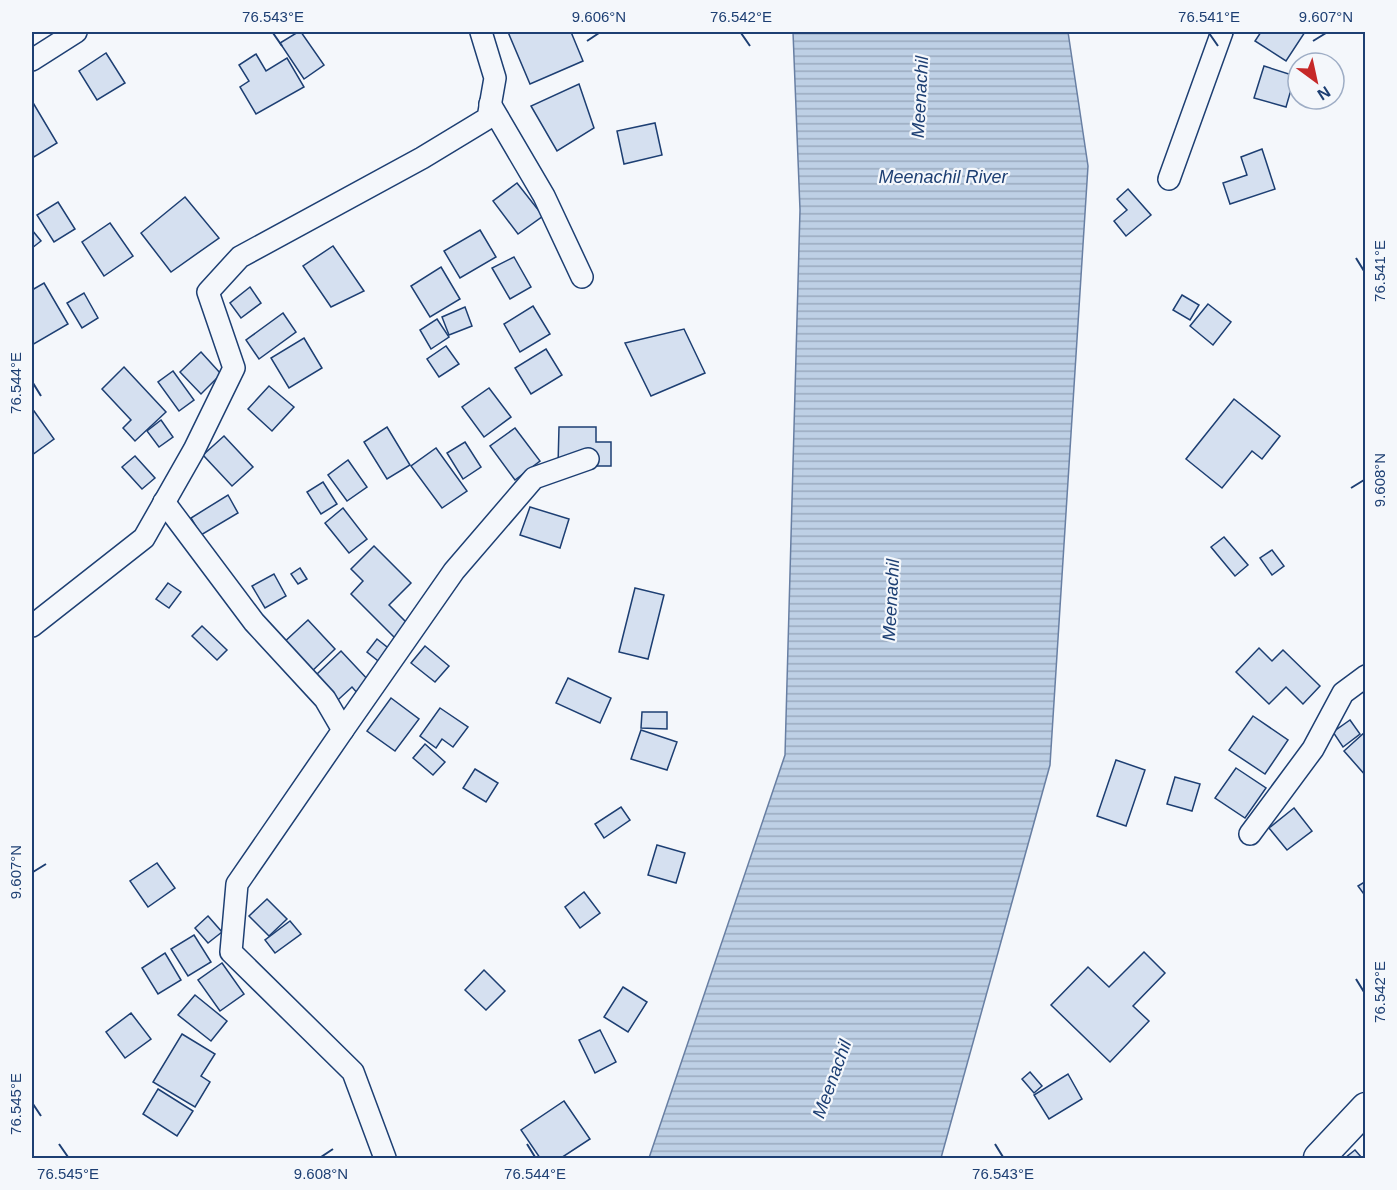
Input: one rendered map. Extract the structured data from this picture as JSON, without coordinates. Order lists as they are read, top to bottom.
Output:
{
  "water": ["Meenachil", "Meenachil River"],
  "north": "bottom right",
  "coordinates": [
    "76.543°E",
    "9.606°N",
    "76.542°E",
    "76.541°E",
    "9.607°N",
    "76.544°E",
    "9.608°N",
    "76.545°E"
  ]
}
